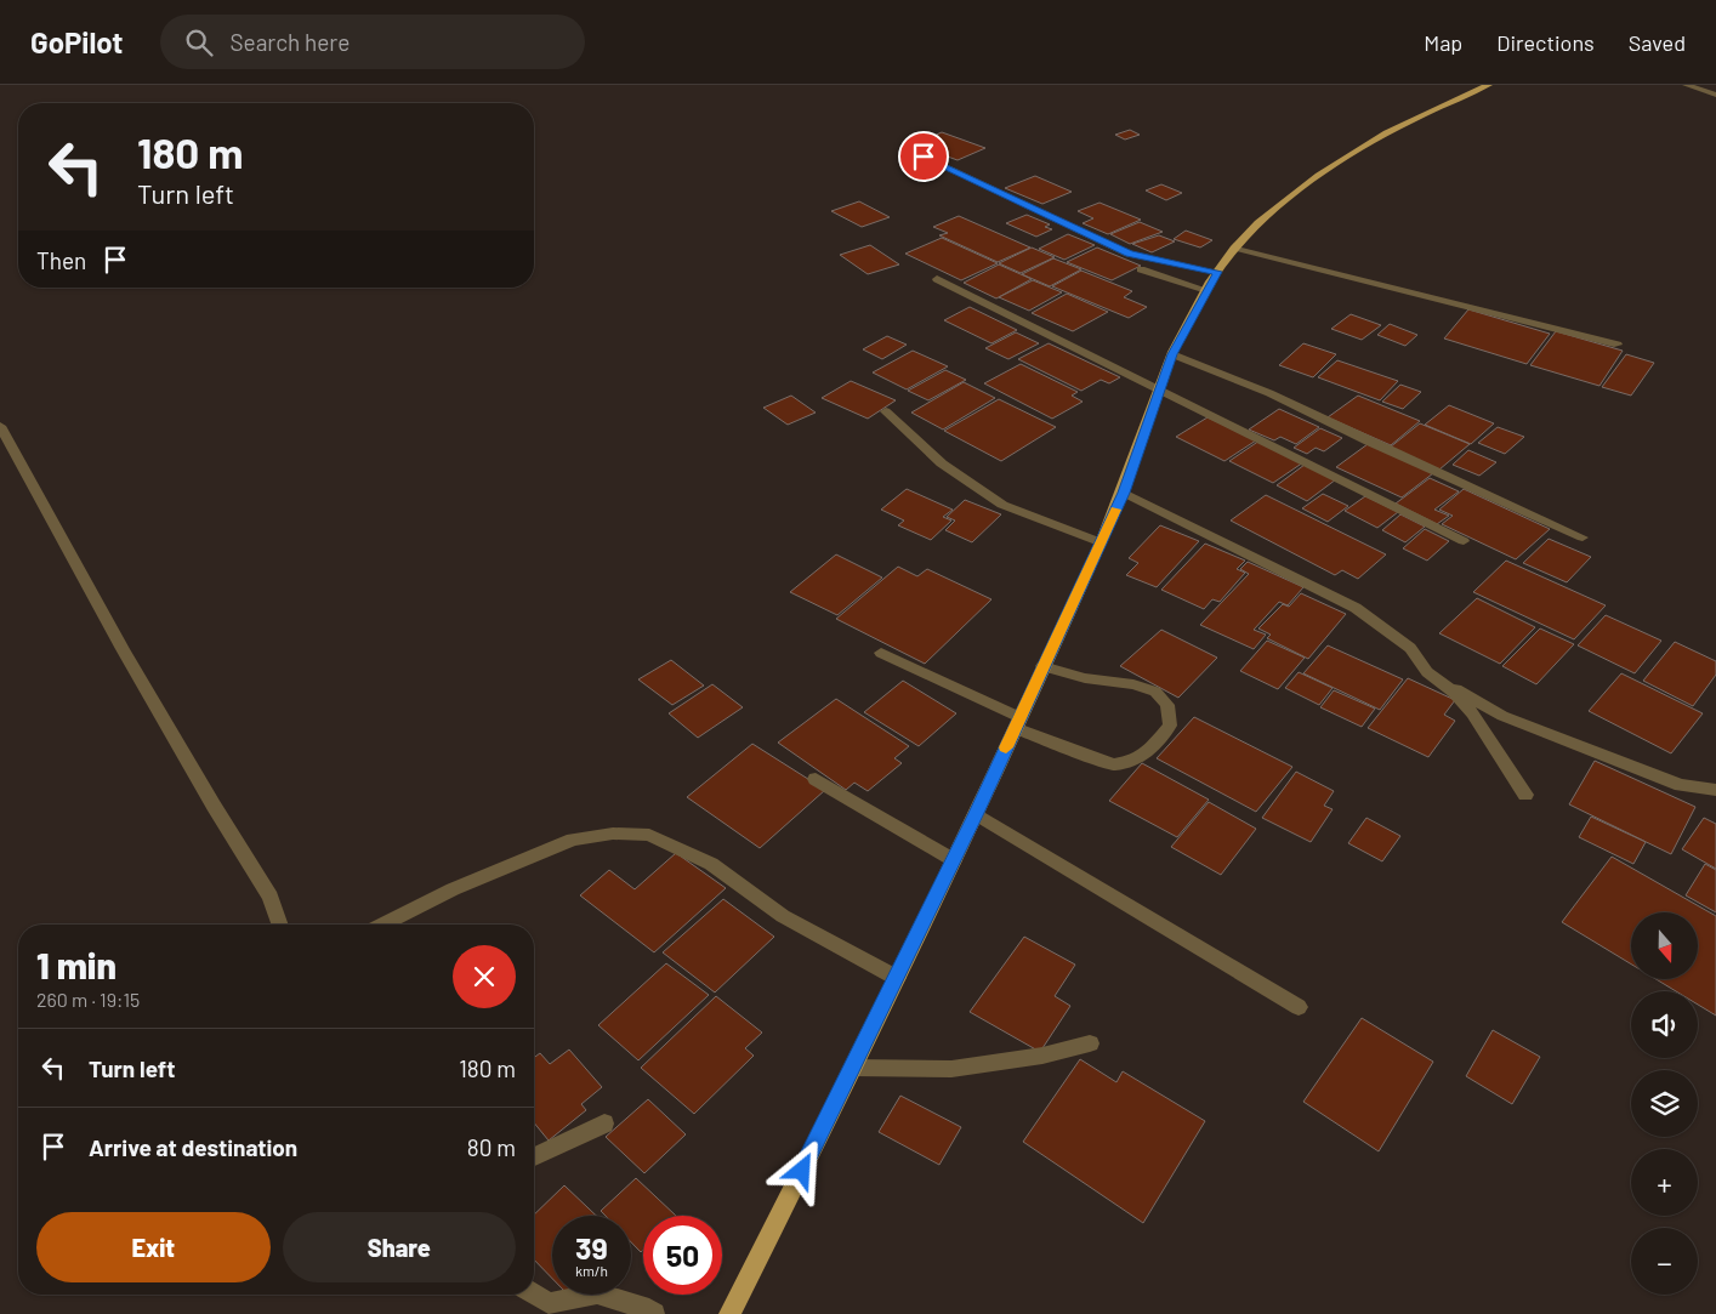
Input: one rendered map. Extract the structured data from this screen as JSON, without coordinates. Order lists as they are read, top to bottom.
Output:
{
  "north": "bottom",
  "page": {
    "header": "GoPilot",
    "search": "Search here",
    "nav": ["Map", "Directions", "Saved"],
    "turn": ["180 m", "Turn left"],
    "then": "Then",
    "map_buttons": ["+", "−"],
    "heading": ["1 min", "260 m · 19:15"],
    "list": [
      {
        "name": "Turn left",
        "value": "180 m"
      },
      {
        "name": "Arrive at destination",
        "value": "80 m"
      }
    ],
    "buttons": ["Exit", "Share"],
    "speed": "39 km/h",
    "limit": "50"
  }
}
